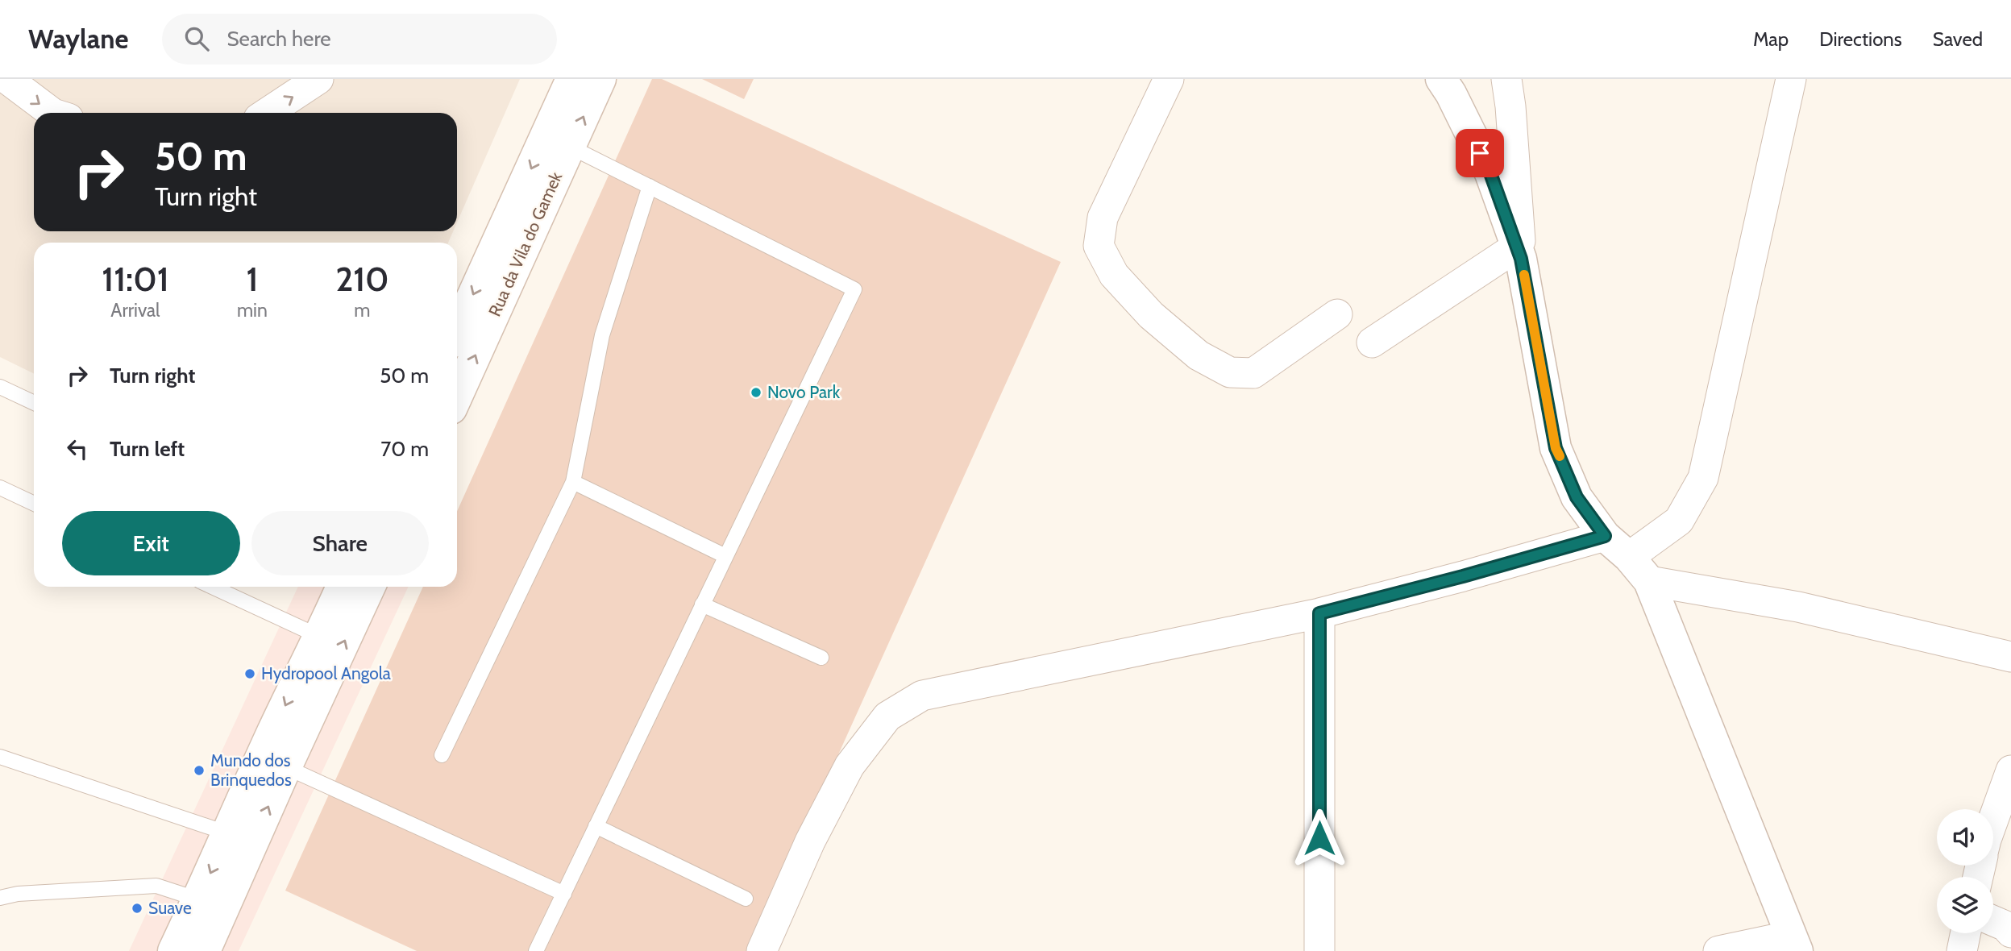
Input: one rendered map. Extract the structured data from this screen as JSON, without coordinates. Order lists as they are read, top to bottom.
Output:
{
  "streets": {
    "main road": ["Rua da Vila do Gamek"]
  },
  "places": [
    "Novo Park",
    "Hydropool Angola",
    "Mundo dos Brinquedos",
    "Suave"
  ],
  "page": {
    "header": "Waylane",
    "search": "Search here",
    "nav": ["Map", "Directions", "Saved"],
    "turn": ["50 m", "Turn right"],
    "eta": [
      "11:01",
      "Arrival",
      "1",
      "min",
      "210",
      "m"
    ],
    "list": [
      {
        "name": "Turn right",
        "value": "50 m"
      },
      {
        "name": "Turn left",
        "value": "70 m"
      }
    ],
    "buttons": ["Exit", "Share"]
  }
}
